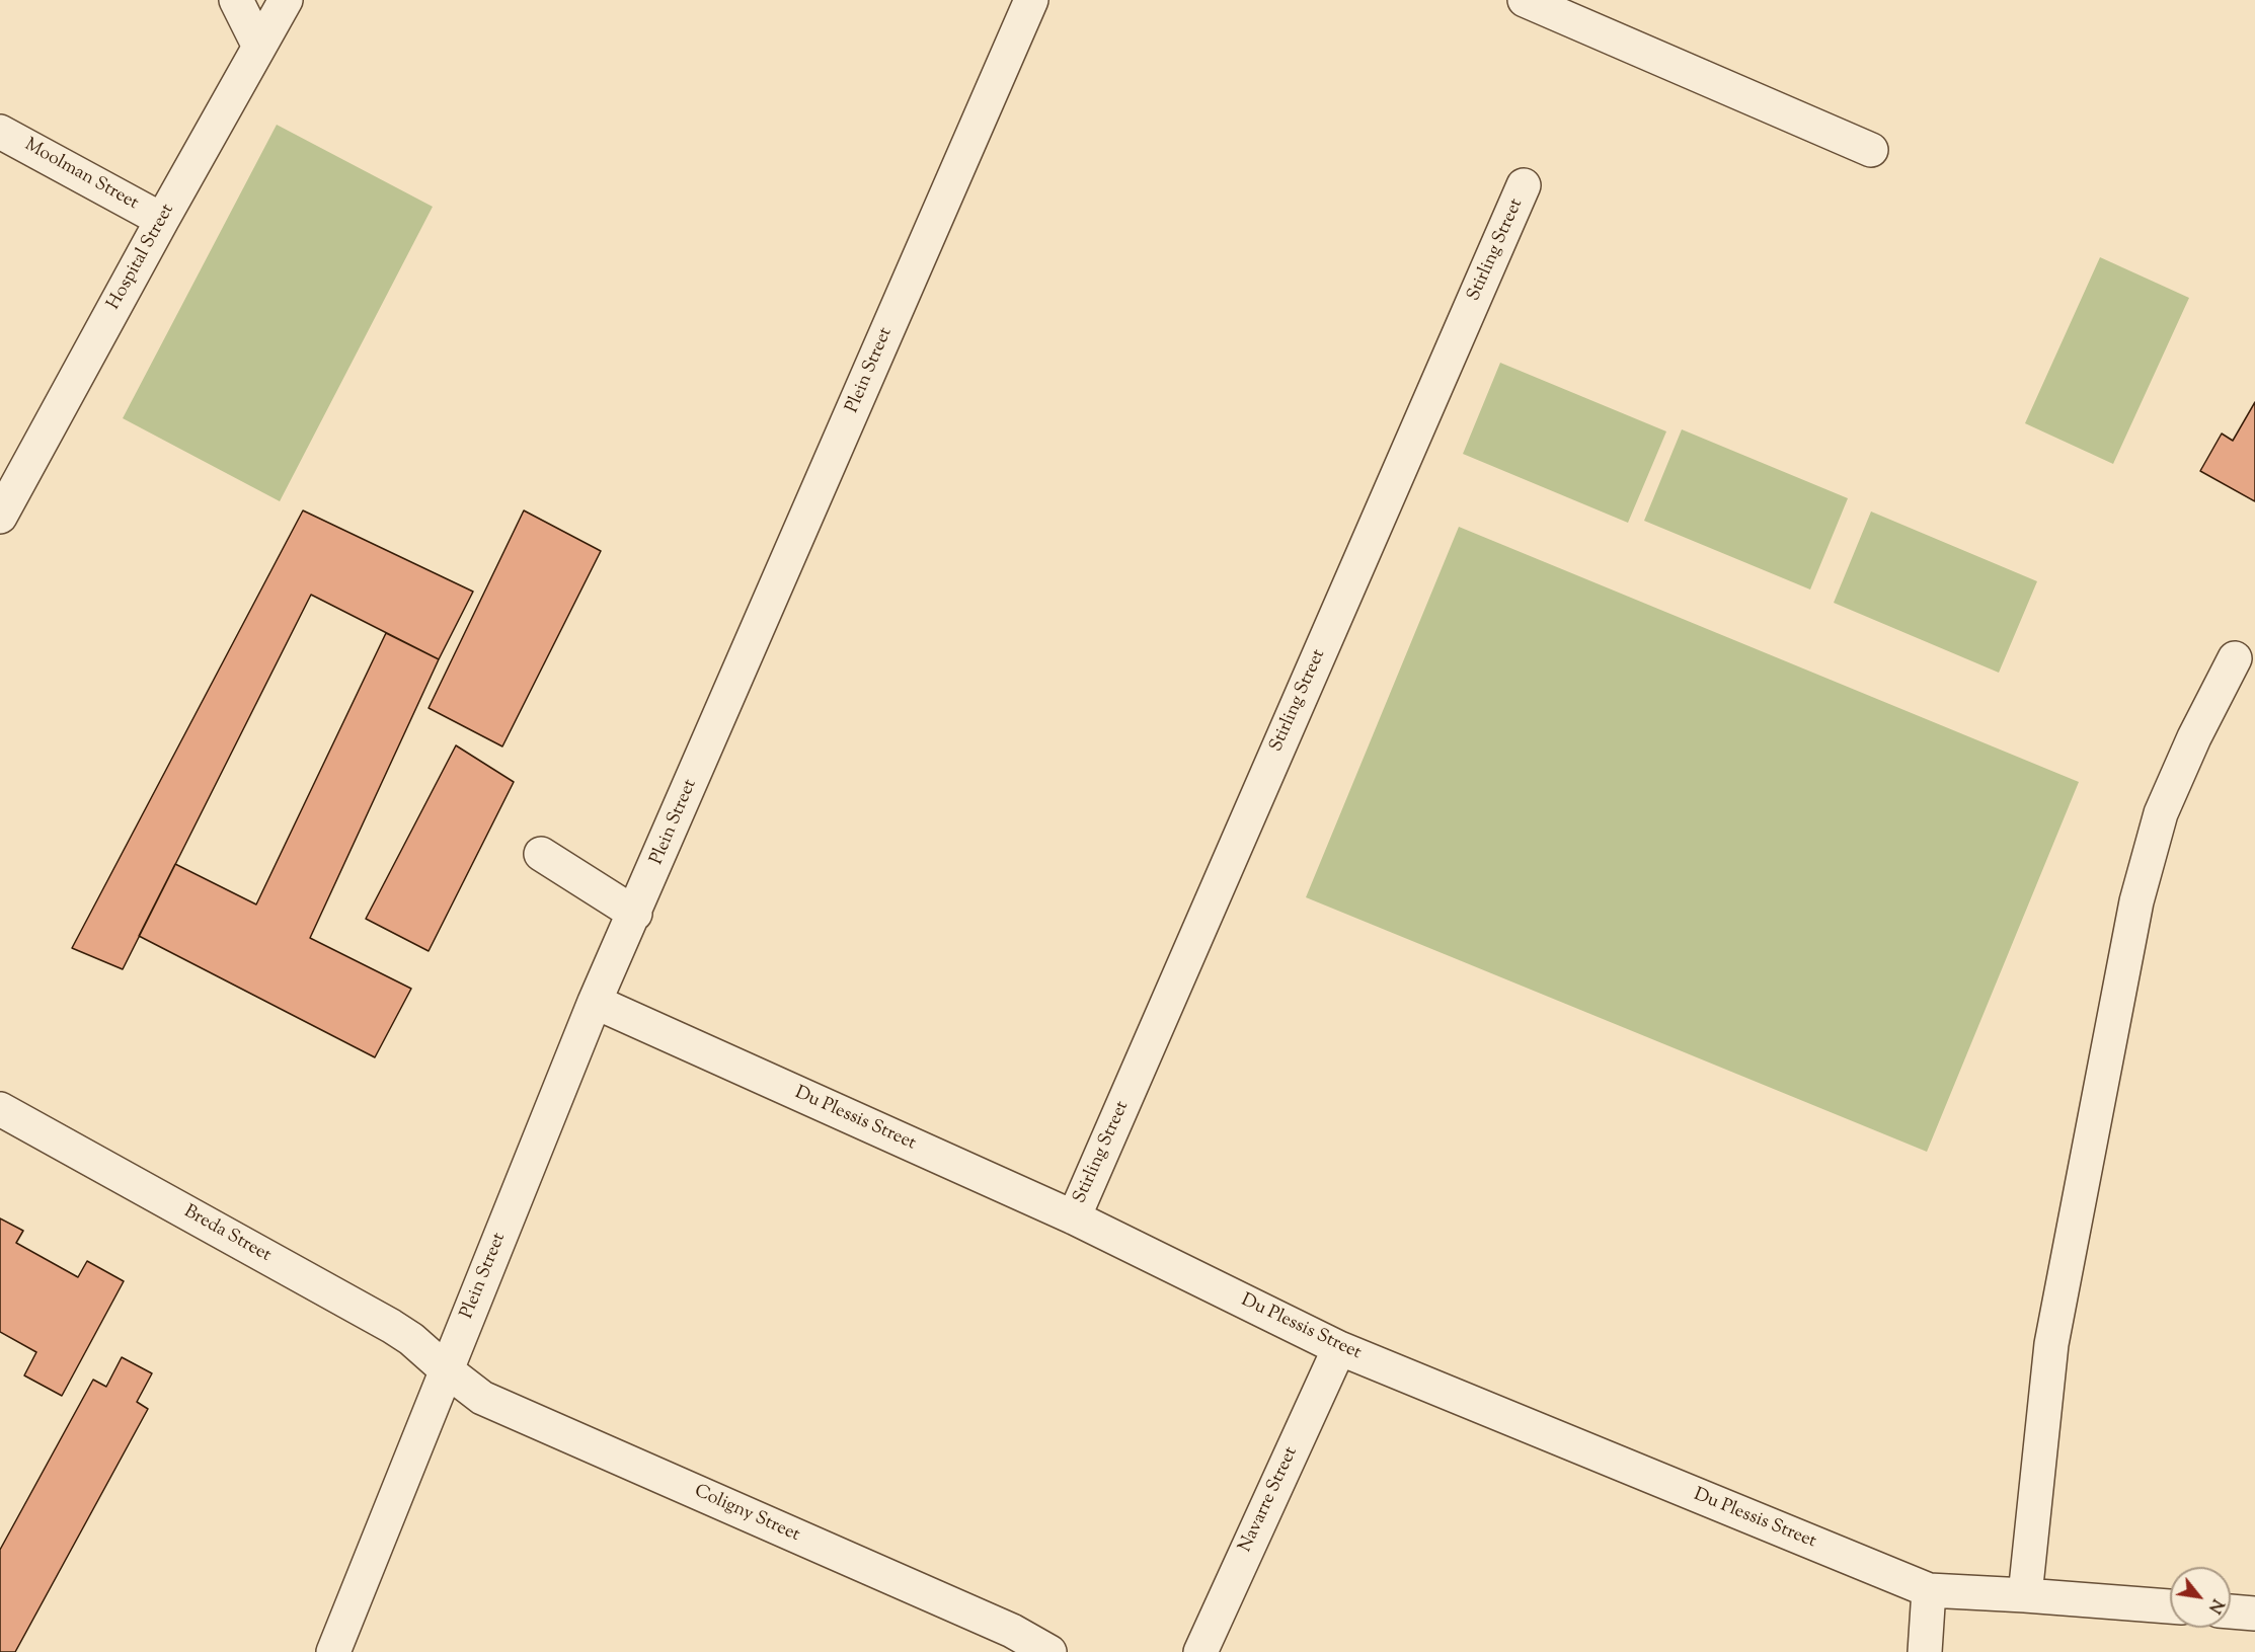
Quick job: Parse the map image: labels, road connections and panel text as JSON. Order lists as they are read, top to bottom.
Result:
{
  "streets": {
    "street": [
      "Moolman Street",
      "Stirling Street",
      "Hospital Street",
      "Plein Street",
      "Du Plessis Street",
      "Breda Street",
      "Navarre Street",
      "Coligny Street"
    ]
  },
  "crossings": [
    ["Moolman Street", "Hospital Street"],
    ["Stirling Street", "Du Plessis Street"],
    ["Plein Street", "Du Plessis Street"],
    ["Plein Street", "Breda Street"],
    ["Plein Street", "Coligny Street"],
    ["Du Plessis Street", "Navarre Street"],
    ["Breda Street", "Coligny Street"]
  ],
  "north": "bottom right"
}
